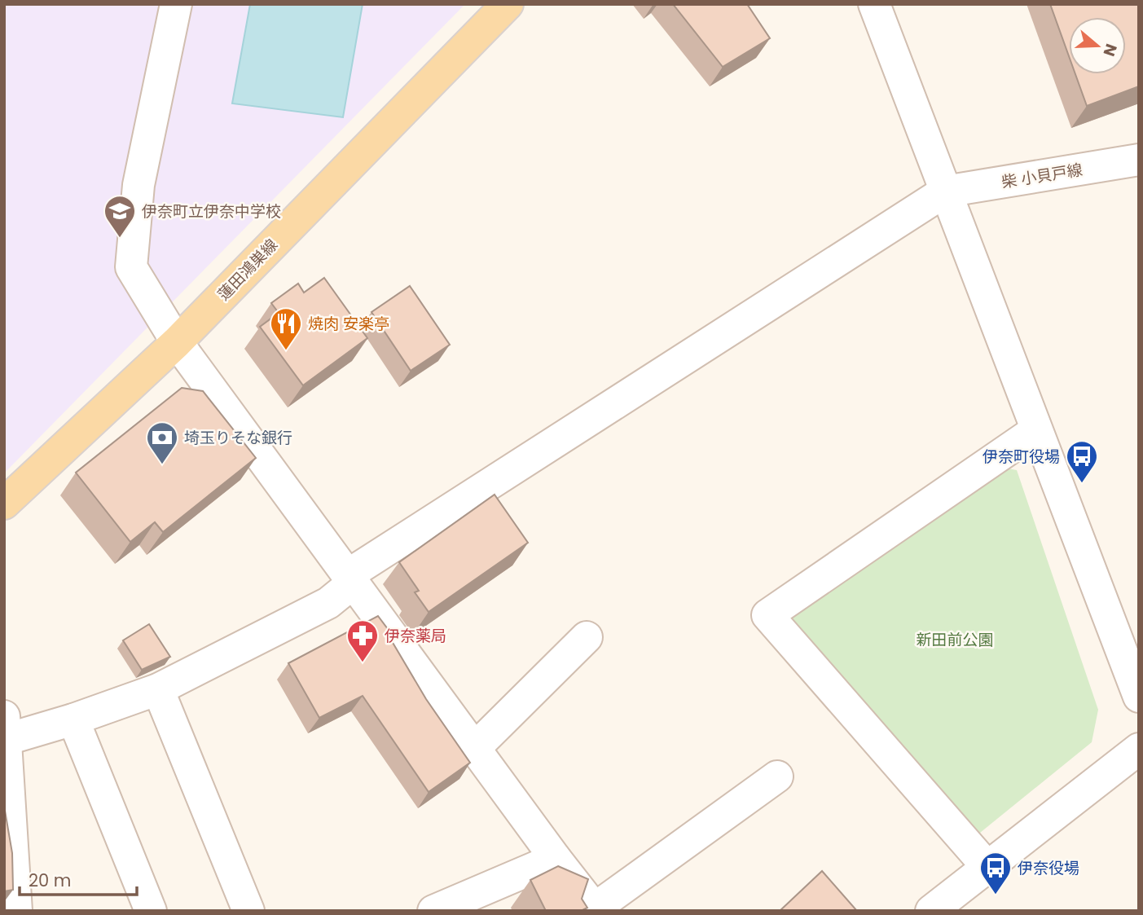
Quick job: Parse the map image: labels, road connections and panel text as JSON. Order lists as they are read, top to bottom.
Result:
{
  "streets": {
    "main road": ["蓮田鴻巣線"],
    "street": ["柴 小貝戸線"]
  },
  "parks": ["新田前公園"],
  "places": {
    "school or university": ["伊奈町立伊奈中学校"],
    "restaurant": ["焼肉 安楽亭"],
    "bank": ["埼玉りそな銀行"],
    "bus stop": ["伊奈町役場", "伊奈役場"],
    "pharmacy": ["伊奈薬局"]
  },
  "scale_bar": "20 m",
  "north": "right"
}
